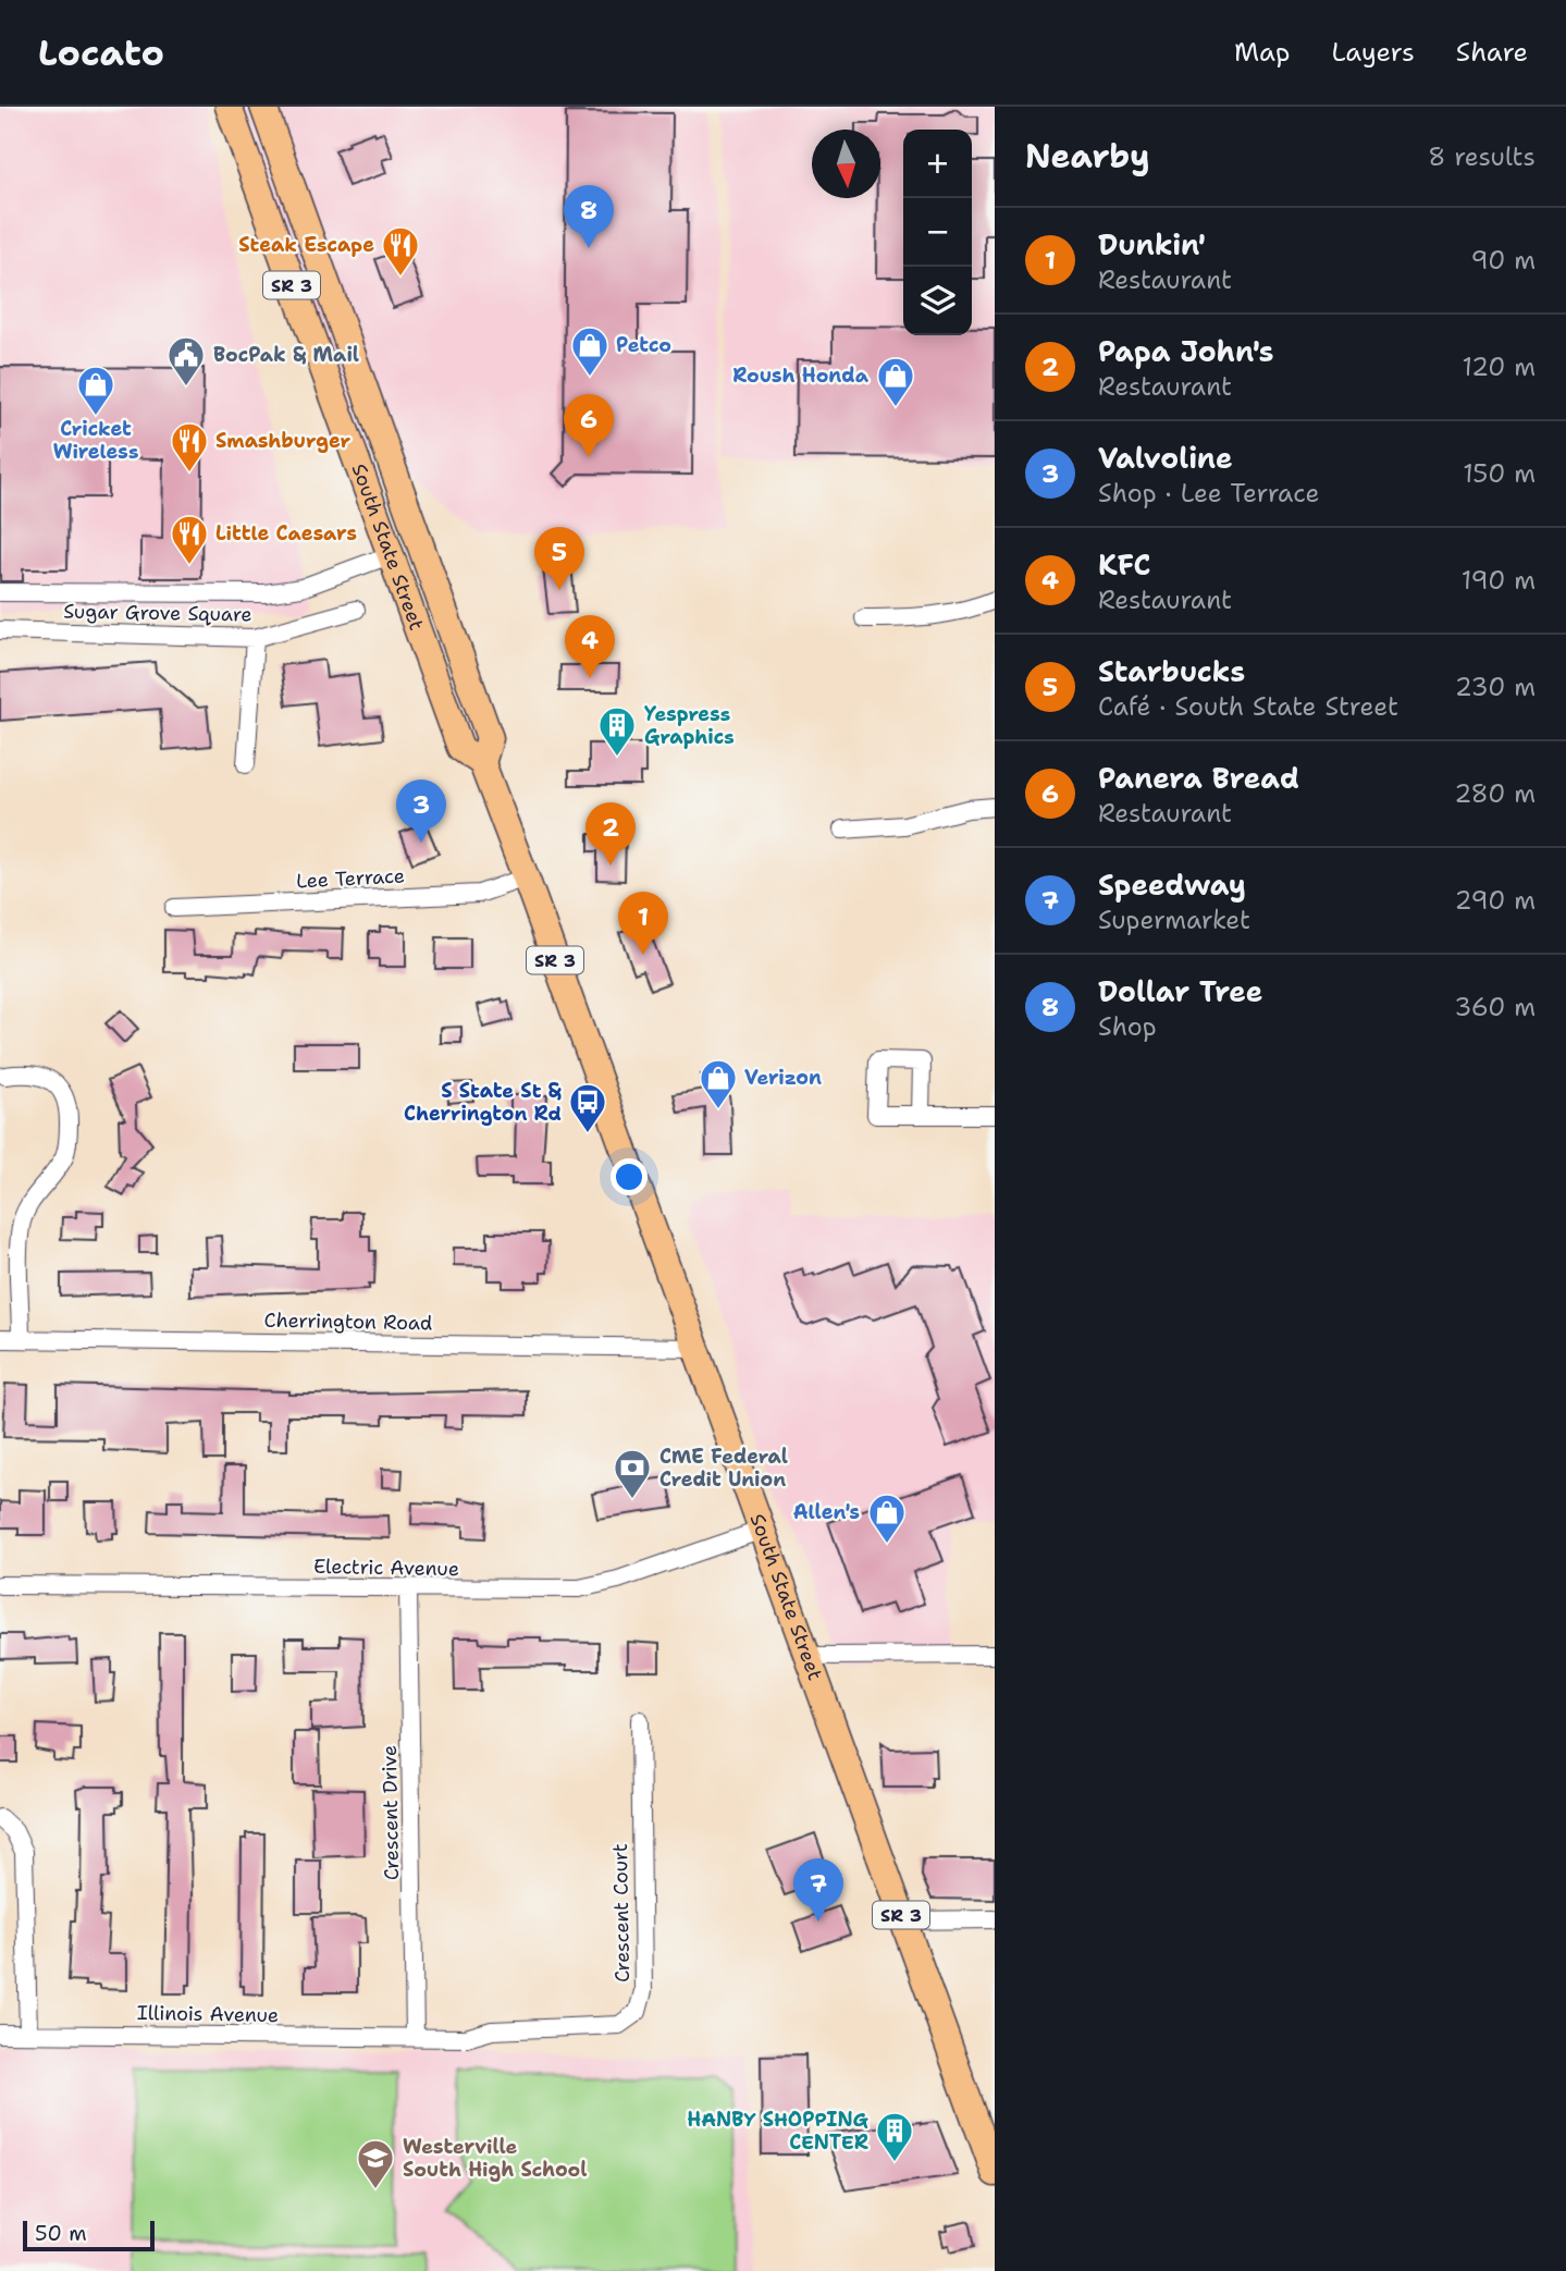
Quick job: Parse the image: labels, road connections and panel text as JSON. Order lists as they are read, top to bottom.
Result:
{
  "streets": {
    "main road": ["SR 3", "South State Street"],
    "street": [
      "Sugar Grove Square",
      "Lee Terrace",
      "Cherrington Road",
      "Electric Avenue",
      "Crescent Drive",
      "Crescent Court",
      "Illinois Avenue"
    ]
  },
  "crossings": [
    ["South State Street", "Lee Terrace"],
    ["South State Street", "Cherrington Road"],
    ["South State Street", "Electric Avenue"],
    ["Electric Avenue", "Crescent Drive"],
    ["Crescent Drive", "Crescent Court"],
    ["Crescent Drive", "Illinois Avenue"],
    ["Crescent Court", "Illinois Avenue"]
  ],
  "places": {
    "restaurant": ["Steak Escape", "Smashburger", "Little Caesars"],
    "shop": [
      "Petco",
      "Roush Honda",
      "Cricket Wireless",
      "Verizon",
      "Allen's"
    ],
    "public building": ["BocPak & Mail"],
    "building": ["Yespress Graphics", "HANBY SHOPPING CENTER"],
    "bus stop": ["S State St & Cherrington Rd"],
    "bank": ["CME Federal Credit Union"],
    "school or university": ["Westerville South High School"]
  },
  "scale_bar": "50 m",
  "north": "bottom",
  "page": {
    "header": "Locato",
    "nav": ["Map", "Layers", "Share"],
    "heading": ["Nearby", "8 results"],
    "map_buttons": ["+", "−"],
    "pins": [
      "8",
      "6",
      "5",
      "4",
      "3",
      "2",
      "1",
      "7"
    ],
    "list": [
      {
        "mark": "1",
        "name": "Dunkin'",
        "note": "Restaurant",
        "value": "90 m"
      },
      {
        "mark": "2",
        "name": "Papa John's",
        "note": "Restaurant",
        "value": "120 m"
      },
      {
        "mark": "3",
        "name": "Valvoline",
        "note": "Shop · Lee Terrace",
        "value": "150 m"
      },
      {
        "mark": "4",
        "name": "KFC",
        "note": "Restaurant",
        "value": "190 m"
      },
      {
        "mark": "5",
        "name": "Starbucks",
        "note": "Café · South State Street",
        "value": "230 m"
      },
      {
        "mark": "6",
        "name": "Panera Bread",
        "note": "Restaurant",
        "value": "280 m"
      },
      {
        "mark": "7",
        "name": "Speedway",
        "note": "Supermarket",
        "value": "290 m"
      },
      {
        "mark": "8",
        "name": "Dollar Tree",
        "note": "Shop",
        "value": "360 m"
      }
    ],
    "scale": "50 m"
  }
}
